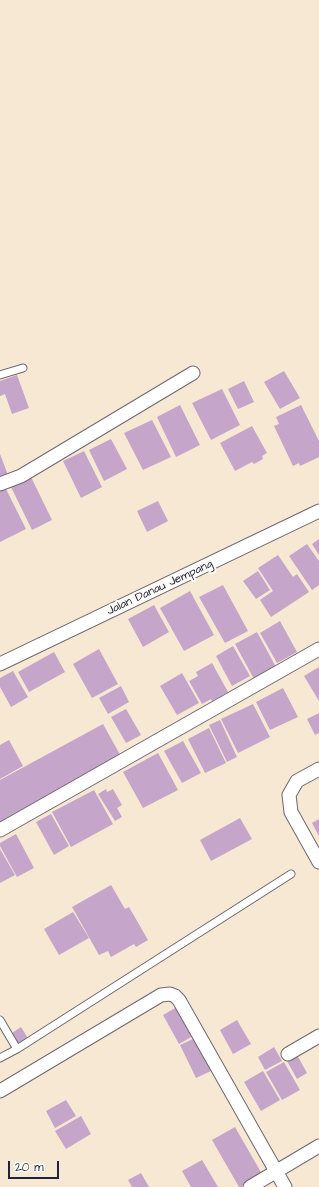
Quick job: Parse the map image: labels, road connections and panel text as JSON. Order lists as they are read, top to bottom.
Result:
{
  "streets": {
    "street": ["Jalan Danau Jempang"]
  },
  "scale_bar": "20 m"
}
